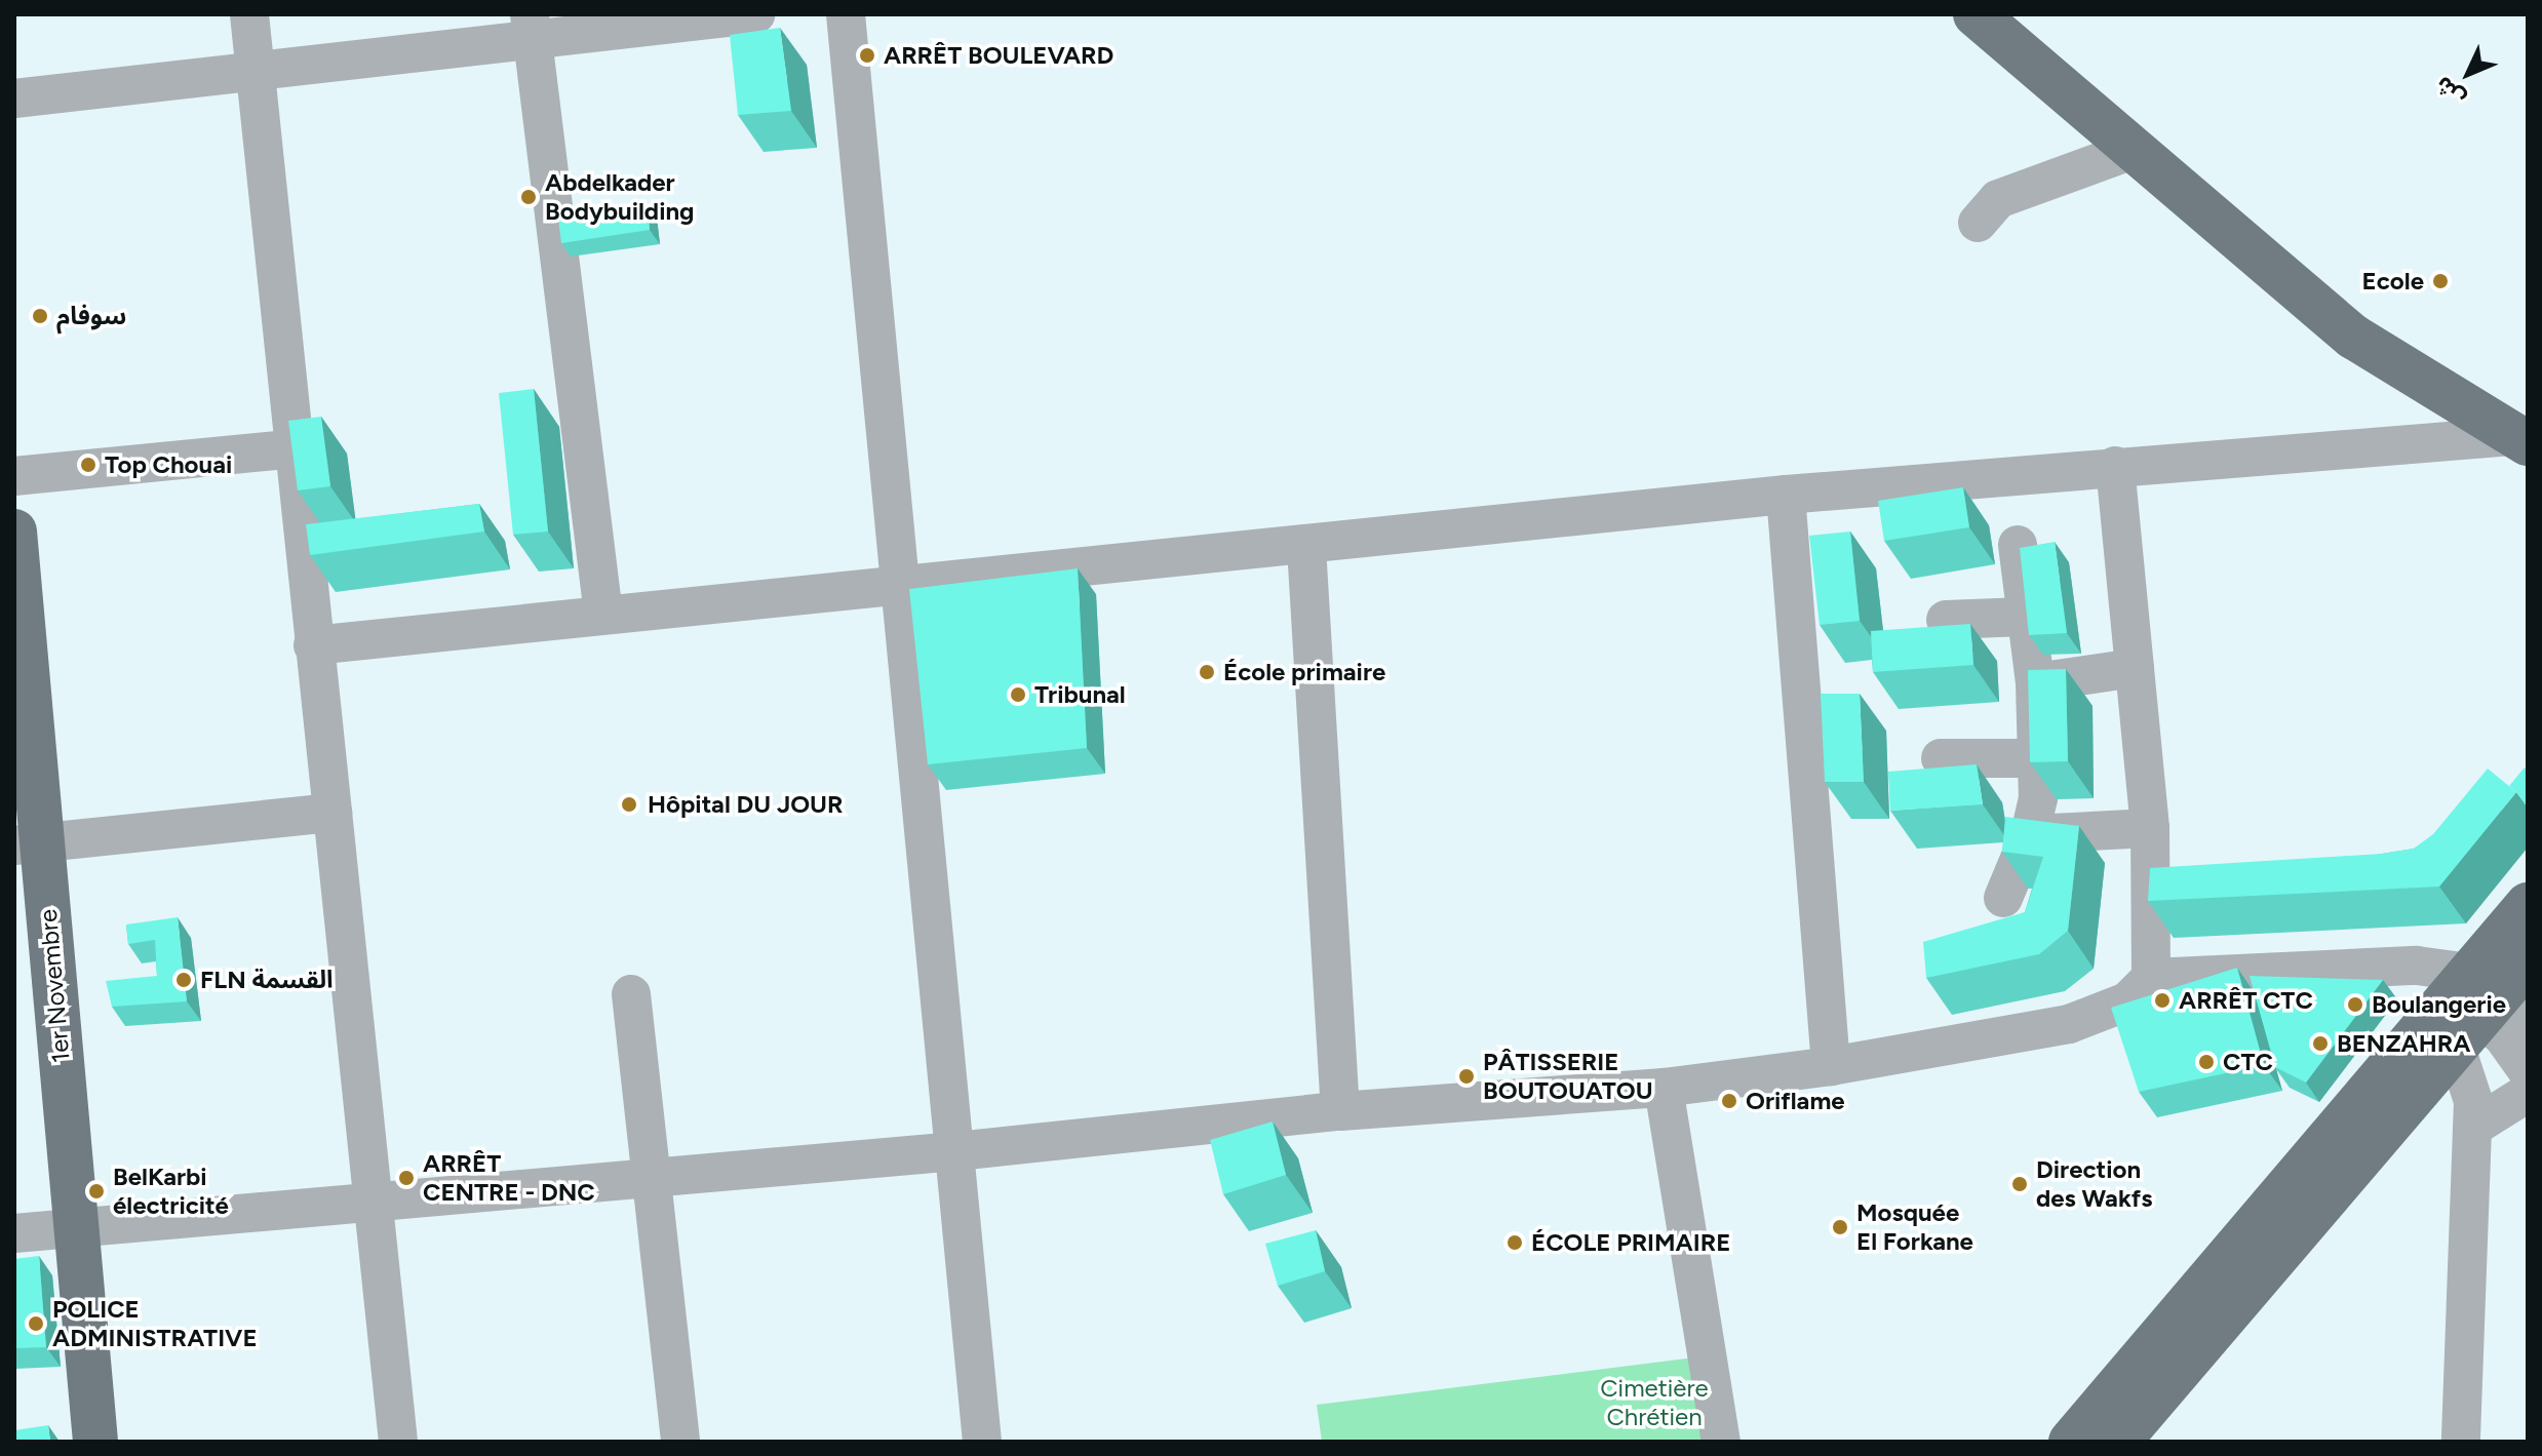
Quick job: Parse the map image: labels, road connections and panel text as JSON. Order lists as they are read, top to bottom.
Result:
{
  "streets": {
    "main road": ["1er Novembre"]
  },
  "parks": ["Cimetière Chrétien"],
  "places": [
    "ARRÊT BOULEVARD",
    "Abdelkader Bodybuilding",
    "Ecole",
    "سوفام",
    "Top Chouai",
    "École primaire",
    "Tribunal",
    "Hôpital DU JOUR",
    "FLN القسمة",
    "ARRÊT CTC",
    "Boulangerie",
    "BENZAHRA",
    "CTC",
    "PÂTISSERIE BOUTOUATOU",
    "Oriflame",
    "ARRÊT CENTRE - DNC",
    "Direction des Wakfs",
    "BelKarbi électricité",
    "Mosquée El Forkane",
    "ÉCOLE PRIMAIRE",
    "POLICE ADMINISTRATIVE"
  ],
  "north": "bottom left"
}
